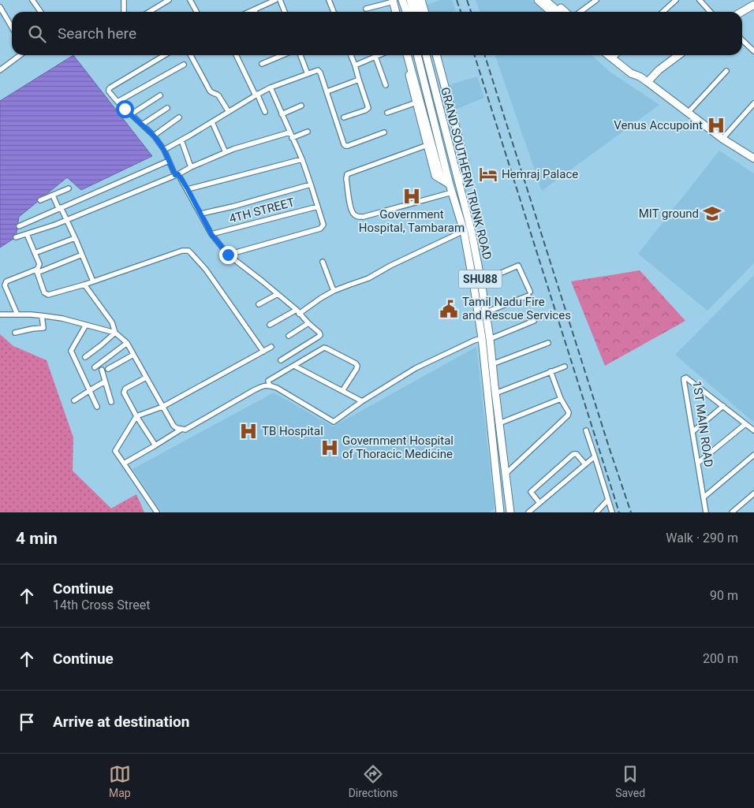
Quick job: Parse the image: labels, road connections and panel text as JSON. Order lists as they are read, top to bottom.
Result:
{
  "streets": {
    "main road": ["GRAND SOUTHERN TRUNK ROAD", "SHU88"],
    "street": ["4TH STREET", "1ST MAIN ROAD"]
  },
  "places": {
    "hospital": [
      "Venus Accupoint",
      "Government Hospital, Tambaram",
      "TB Hospital",
      "Government Hospital of Thoracic Medicine"
    ],
    "hotel": ["Hemraj Palace"],
    "school or university": ["MIT ground"],
    "public building": ["Tamil Nadu Fire and Rescue Services"]
  },
  "page": {
    "search": "Search here",
    "heading": ["4 min", "Walk · 290 m"],
    "list": [
      ["Continue", "14th Cross Street", "90 m"],
      ["Continue", "200 m"],
      "Arrive at destination"
    ],
    "nav": ["Map", "Directions", "Saved"]
  }
}
